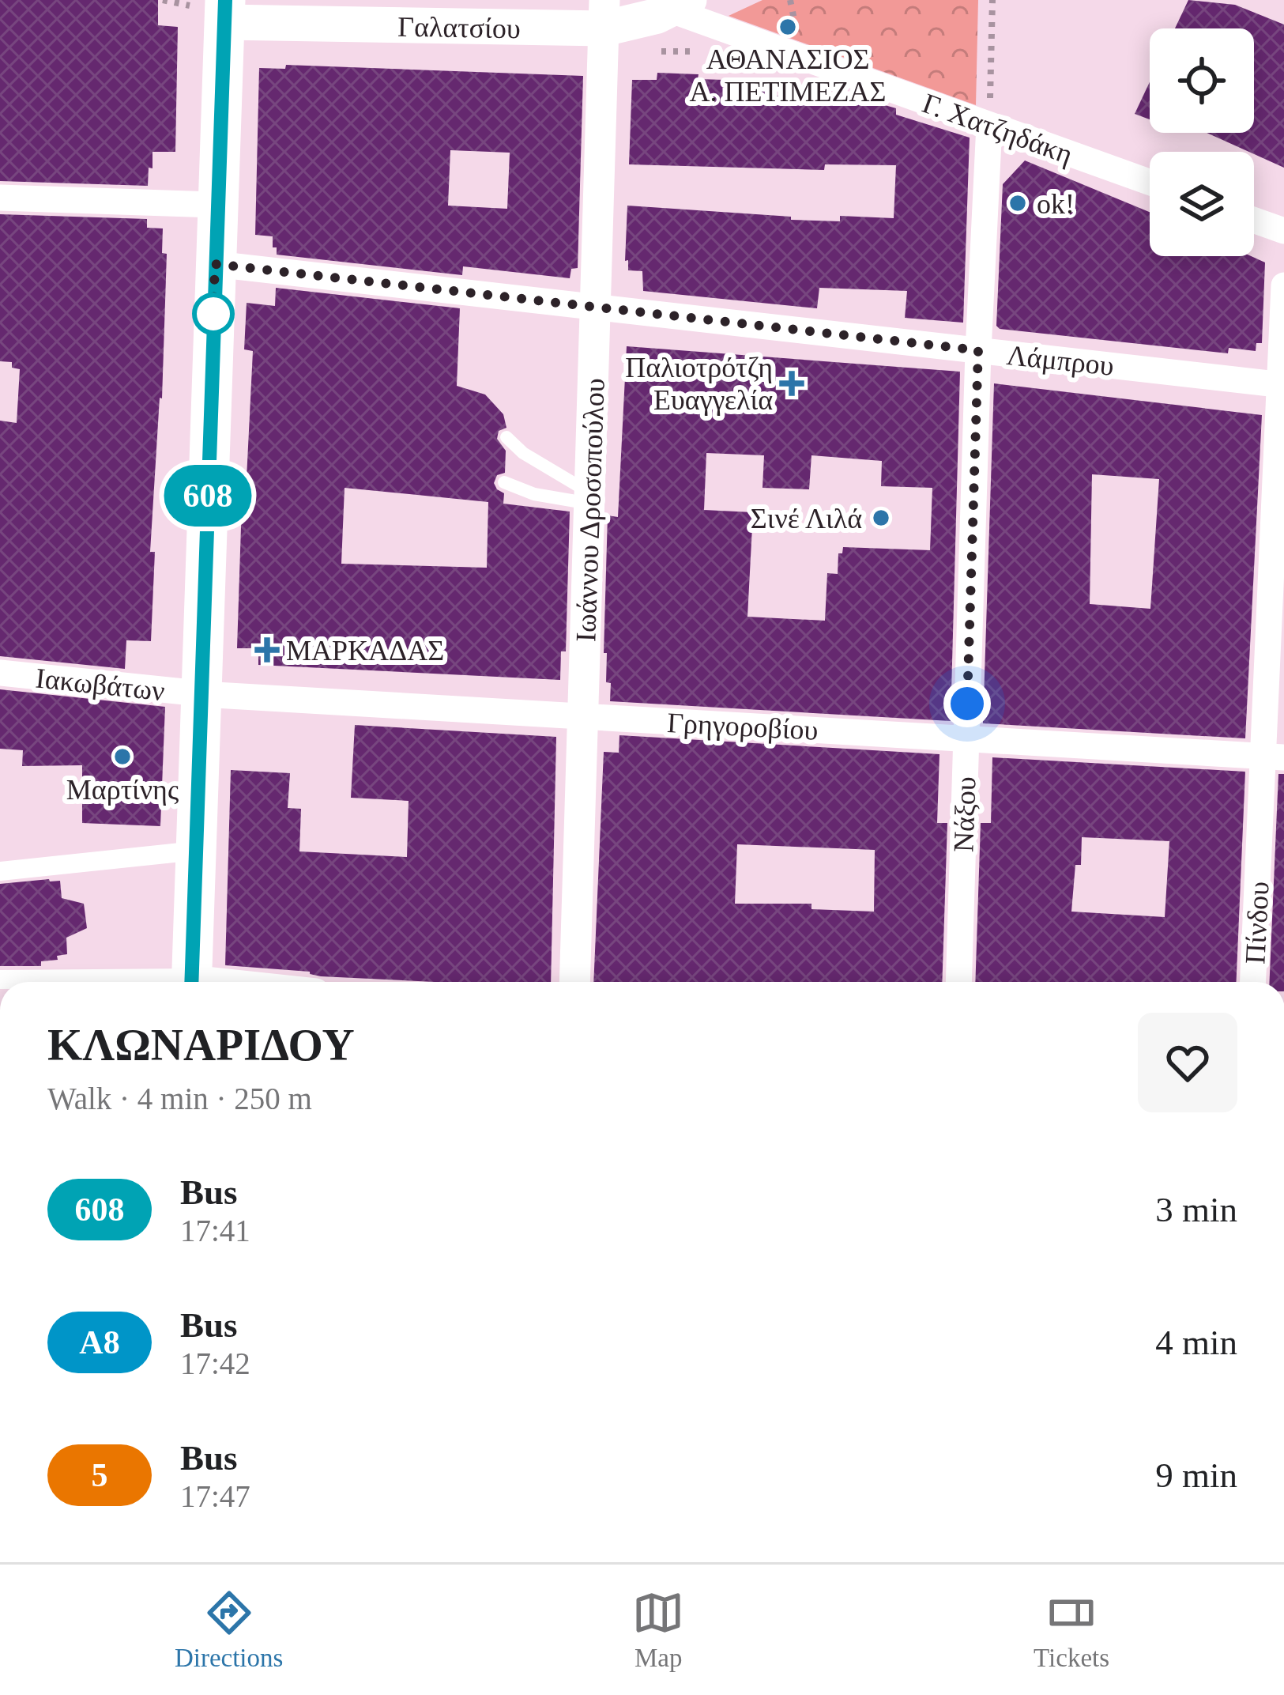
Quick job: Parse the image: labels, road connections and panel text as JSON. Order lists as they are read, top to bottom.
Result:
{
  "streets": {
    "main road": ["Γαλατσίου"],
    "street": [
      "Γ. Χατζηδάκη",
      "Λάμπρου",
      "Ιωάννου Δροσοπούλου",
      "Ιακωβάτων",
      "Γρηγοροβίου",
      "Νάξου",
      "Πίνδου"
    ]
  },
  "crossings": [
    ["Γαλατσίου", "Γ. Χατζηδάκη"],
    ["Γαλατσίου", "Ιωάννου Δροσοπούλου"],
    ["Γ. Χατζηδάκη", "Νάξου"],
    ["Λάμπρου", "Ιωάννου Δροσοπούλου"],
    ["Λάμπρου", "Νάξου"],
    ["Λάμπρου", "Πίνδου"],
    ["Ιωάννου Δροσοπούλου", "Γρηγοροβίου"],
    ["Ιακωβάτων", "Γρηγοροβίου"],
    ["Γρηγοροβίου", "Νάξου"],
    ["Γρηγοροβίου", "Πίνδου"]
  ],
  "places": {
    "other": [
      "ΑΘΑΝΑΣΙΟΣ Α. ΠΕΤΙΜΕΖΑΣ",
      "ok!",
      "Σινέ Λιλά",
      "Μαρτίνης"
    ],
    "health": ["Παλιοτρότζη Ευαγγελία", "ΜΑΡΚΑΔΑΣ"]
  },
  "lines": ["bus line 608"],
  "page": {
    "on_map": "608",
    "heading": ["ΚΛΩΝΑΡΙΔΟΥ", "Walk · 4 min · 250 m"],
    "list": [
      {
        "mark": "608",
        "name": "Bus",
        "note": "17:41",
        "value": "3 min"
      },
      {
        "mark": "A8",
        "name": "Bus",
        "note": "17:42",
        "value": "4 min"
      },
      {
        "mark": "5",
        "name": "Bus",
        "note": "17:47",
        "value": "9 min"
      }
    ],
    "tabs": ["Directions", "Map", "Tickets"]
  }
}
